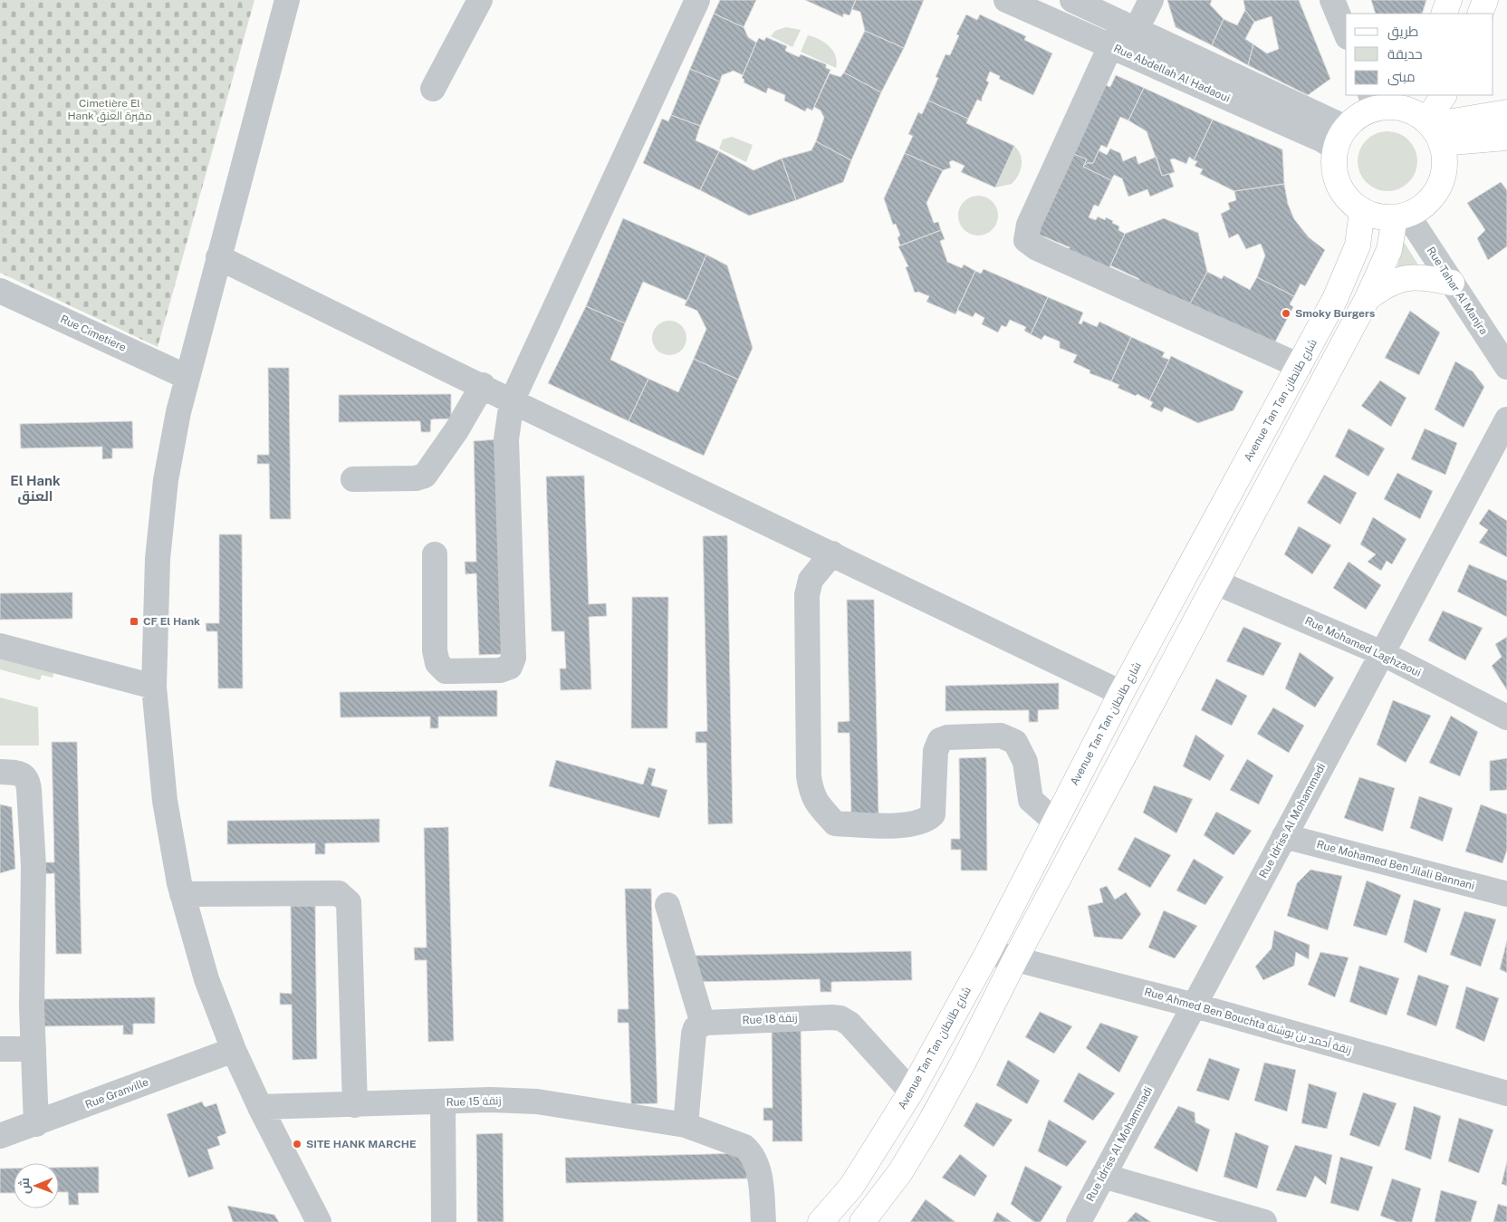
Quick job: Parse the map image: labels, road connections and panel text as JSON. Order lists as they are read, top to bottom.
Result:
{
  "streets": {
    "main road": ["Avenue Tan Tan شارع طانطان"],
    "street": [
      "Rue Abdellah Al Hadaoui",
      "Rue Tahar Al Manjra",
      "Rue Cimetiere",
      "Rue Mohamed Laghzaoui",
      "Rue Idriss Al Mohammadi",
      "Rue Mohamed Ben Jilali Bannani",
      "Rue 18 زنقة",
      "Rue Ahmed Ben Bouchta زنقة أحمد بن بوشتة",
      "Rue Granville",
      "Rue 15 زنقة"
    ]
  },
  "crossings": [
    ["Rue Abdellah Al Hadaoui", "Rue Tahar Al Manjra"],
    ["Rue Abdellah Al Hadaoui", "Avenue Tan Tan شارع طانطان"],
    ["Rue Tahar Al Manjra", "Avenue Tan Tan شارع طانطان"],
    ["Avenue Tan Tan شارع طانطان", "Rue 18 زنقة"],
    ["Avenue Tan Tan شارع طانطان", "Rue Ahmed Ben Bouchta زنقة أحمد بن بوشتة"],
    ["Rue Mohamed Laghzaoui", "Rue Idriss Al Mohammadi"],
    ["Rue Idriss Al Mohammadi", "Rue Mohamed Ben Jilali Bannani"],
    ["Rue Idriss Al Mohammadi", "Rue Ahmed Ben Bouchta زنقة أحمد بن بوشتة"]
  ],
  "districts": ["El Hank العنق"],
  "parks": ["Cimetière El Hank مقبرة العنق"],
  "places": {
    "other": ["Smoky Burgers", "SITE HANK MARCHE"],
    "transit": ["CF El Hank"]
  },
  "legend": ["طريق", "حديقة", "مبنى"],
  "north": "left"
}
